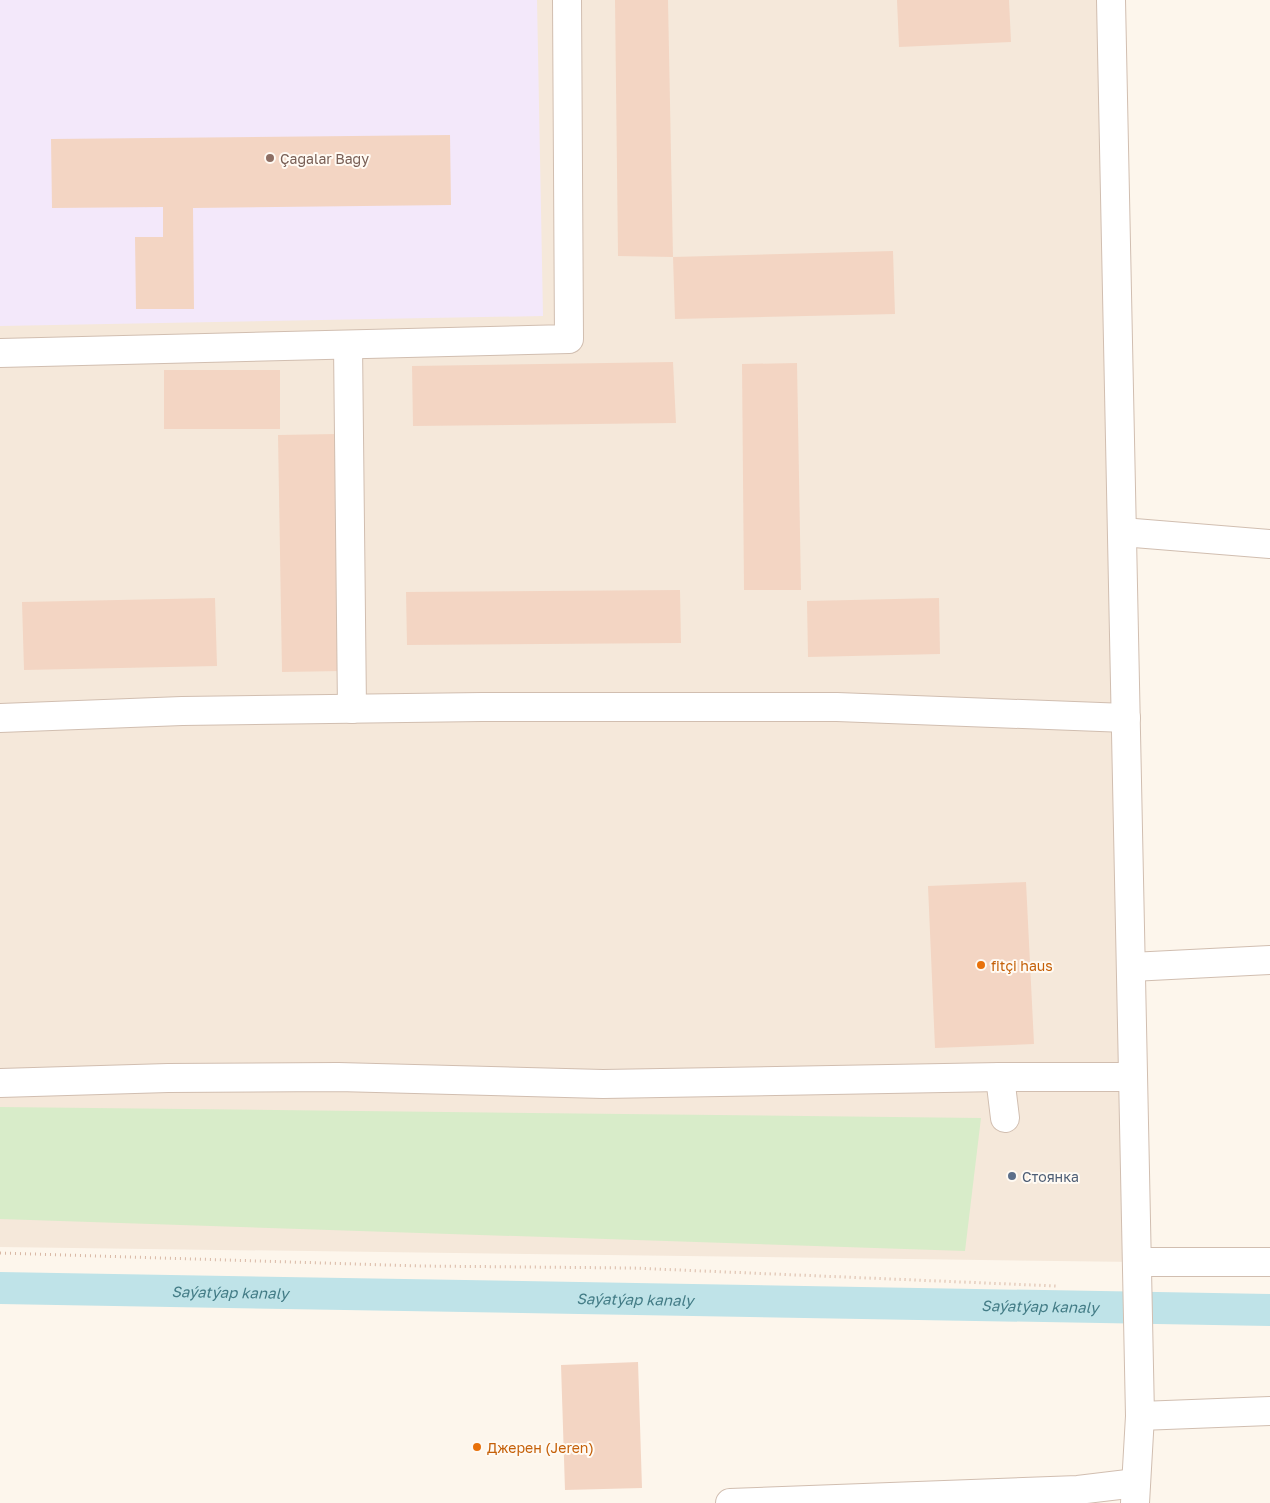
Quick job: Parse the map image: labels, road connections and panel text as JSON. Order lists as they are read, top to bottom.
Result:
{
  "water": ["Saýatýap kanaly"],
  "places": [
    "Çagalar Bagy",
    "fitçi haus",
    "Стоянка",
    "Джерен (Jeren)"
  ]
}
